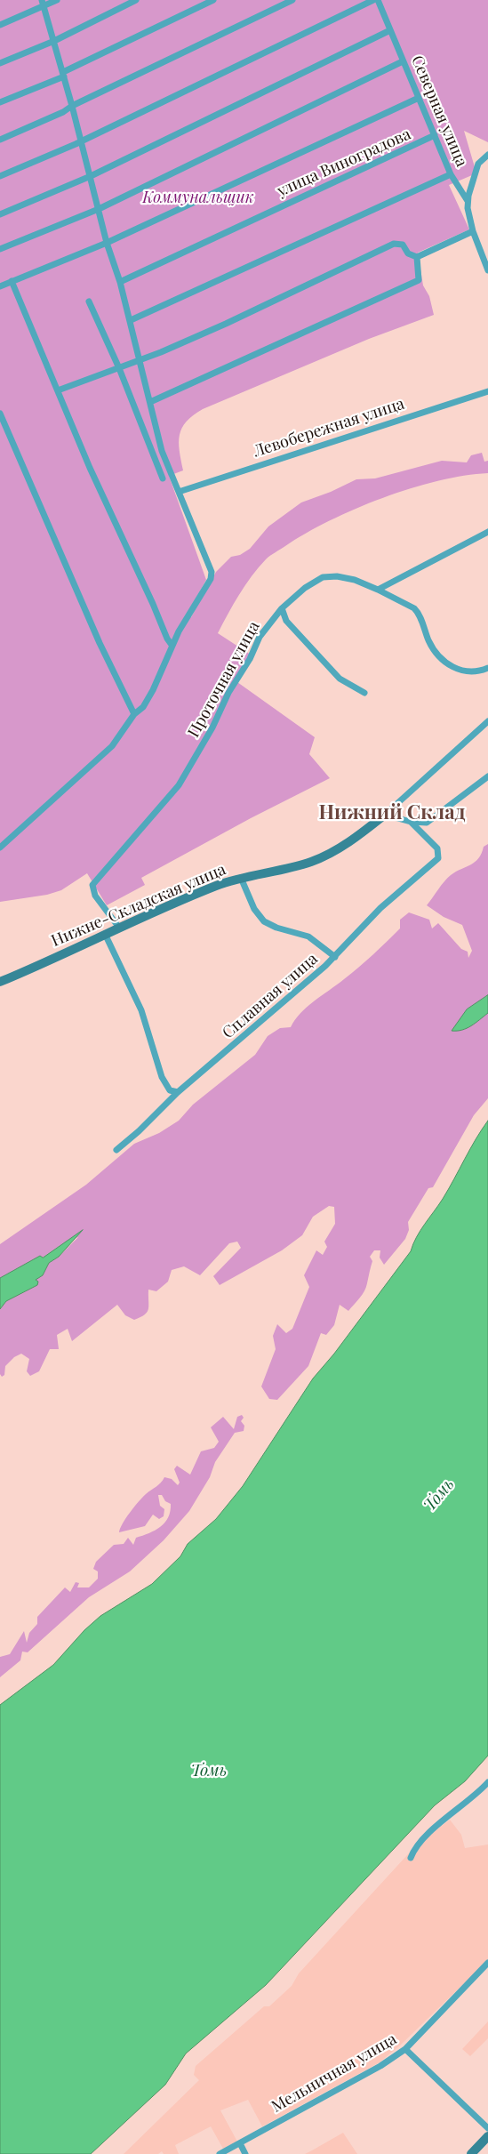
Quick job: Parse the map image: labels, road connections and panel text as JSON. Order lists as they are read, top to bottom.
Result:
{
  "streets": {
    "street": [
      "Северная улица",
      "улица Виноградова",
      "Левобережная улица",
      "Проточная улица",
      "Нижне-Складская улица",
      "Сплавная улица",
      "Мельничная улица"
    ]
  },
  "crossings": [
    ["Северная улица", "улица Виноградова"],
    ["Проточная улица", "Нижне-Складская улица"]
  ],
  "districts": ["Нижний Склад"],
  "water": ["Томь"],
  "parks": ["Коммунальщик"]
}
